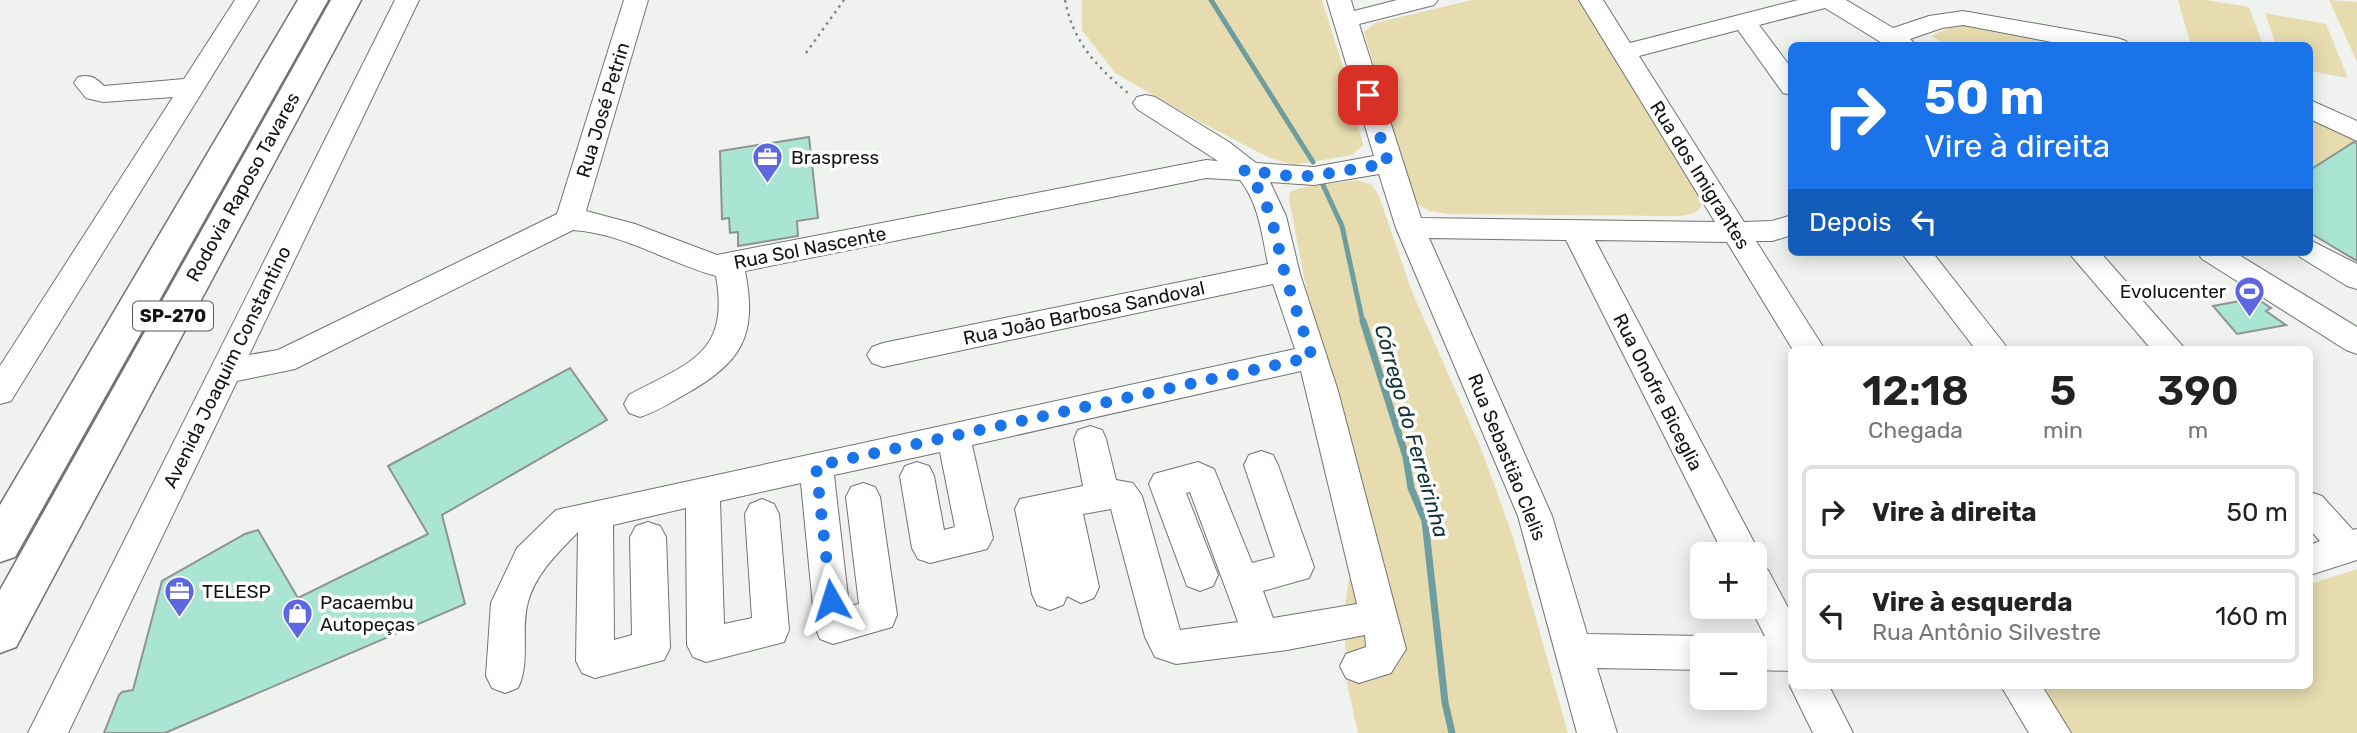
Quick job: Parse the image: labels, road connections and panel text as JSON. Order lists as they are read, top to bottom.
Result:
{
  "streets": {
    "highway": ["Rodovia Raposo Tavares", "SP-270"],
    "street": [
      "Rua José Petrin",
      "Rua dos Imigrantes",
      "Rua Sol Nascente",
      "Rua João Barbosa Sandoval",
      "Avenida Joaquim Constantino",
      "Rua Onofre Biceglia",
      "Rua Sebastião Clelis"
    ]
  },
  "crossings": [
    ["Rua José Petrin", "Rua Sol Nascente"],
    ["Rua Sol Nascente", "Rua Sebastião Clelis"]
  ],
  "water": ["Córrego do Ferreirinha"],
  "places": {
    "office": ["Braspress", "TELESP"],
    "sports": ["Evolucenter"],
    "shop": ["Pacaembu Autopeças"]
  },
  "page": {
    "turn": ["50 m", "Vire à direita"],
    "then": "Depois",
    "eta": [
      "12:18",
      "Chegada",
      "5",
      "min",
      "390",
      "m"
    ],
    "list": [
      {
        "name": "Vire à direita",
        "value": "50 m"
      },
      {
        "name": "Vire à esquerda",
        "note": "Rua Antônio Silvestre",
        "value": "160 m"
      }
    ],
    "map_buttons": ["+", "−"]
  }
}
